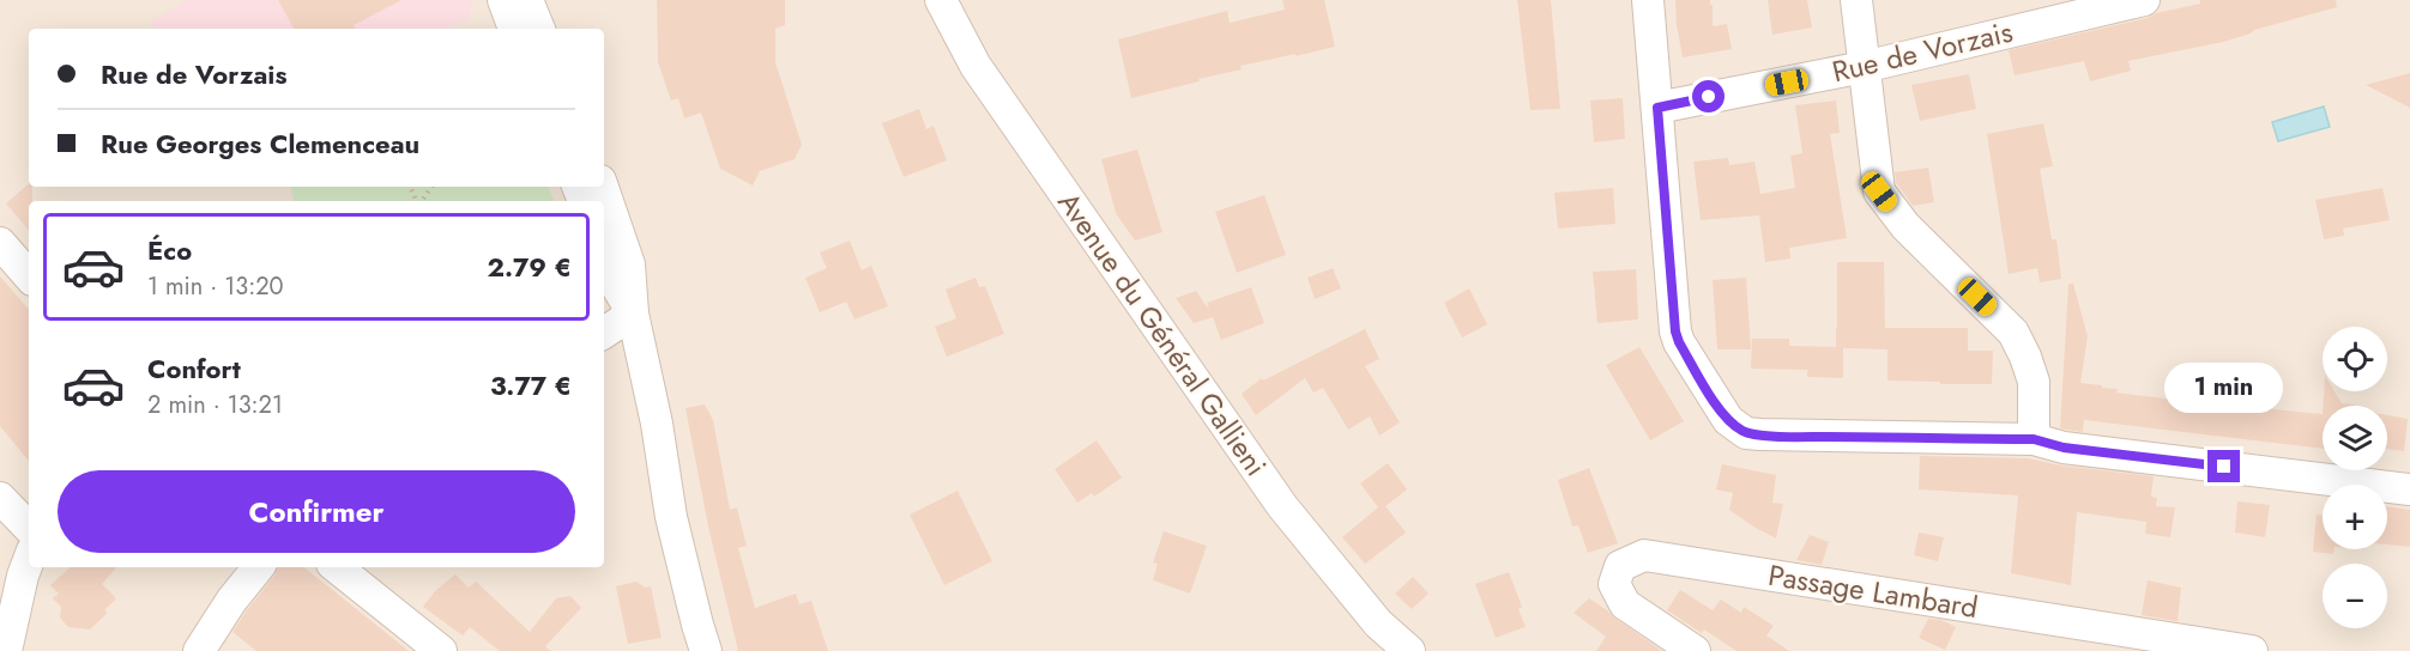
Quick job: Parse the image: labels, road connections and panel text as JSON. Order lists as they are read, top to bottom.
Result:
{
  "streets": {
    "street": ["Rue de Vorzais", "Avenue du Général Gallieni", "Passage Lambard"]
  },
  "page": {
    "banner": ["Rue de Vorzais", "Rue Georges Clemenceau"],
    "list": [
      {
        "name": "Éco",
        "note": "1 min · 13:20",
        "value": "2.79 €"
      },
      {
        "name": "Confort",
        "note": "2 min · 13:21",
        "value": "3.77 €"
      }
    ],
    "map_buttons": ["+", "−"],
    "bubble": "1 min",
    "buttons": "Confirmer"
  }
}
